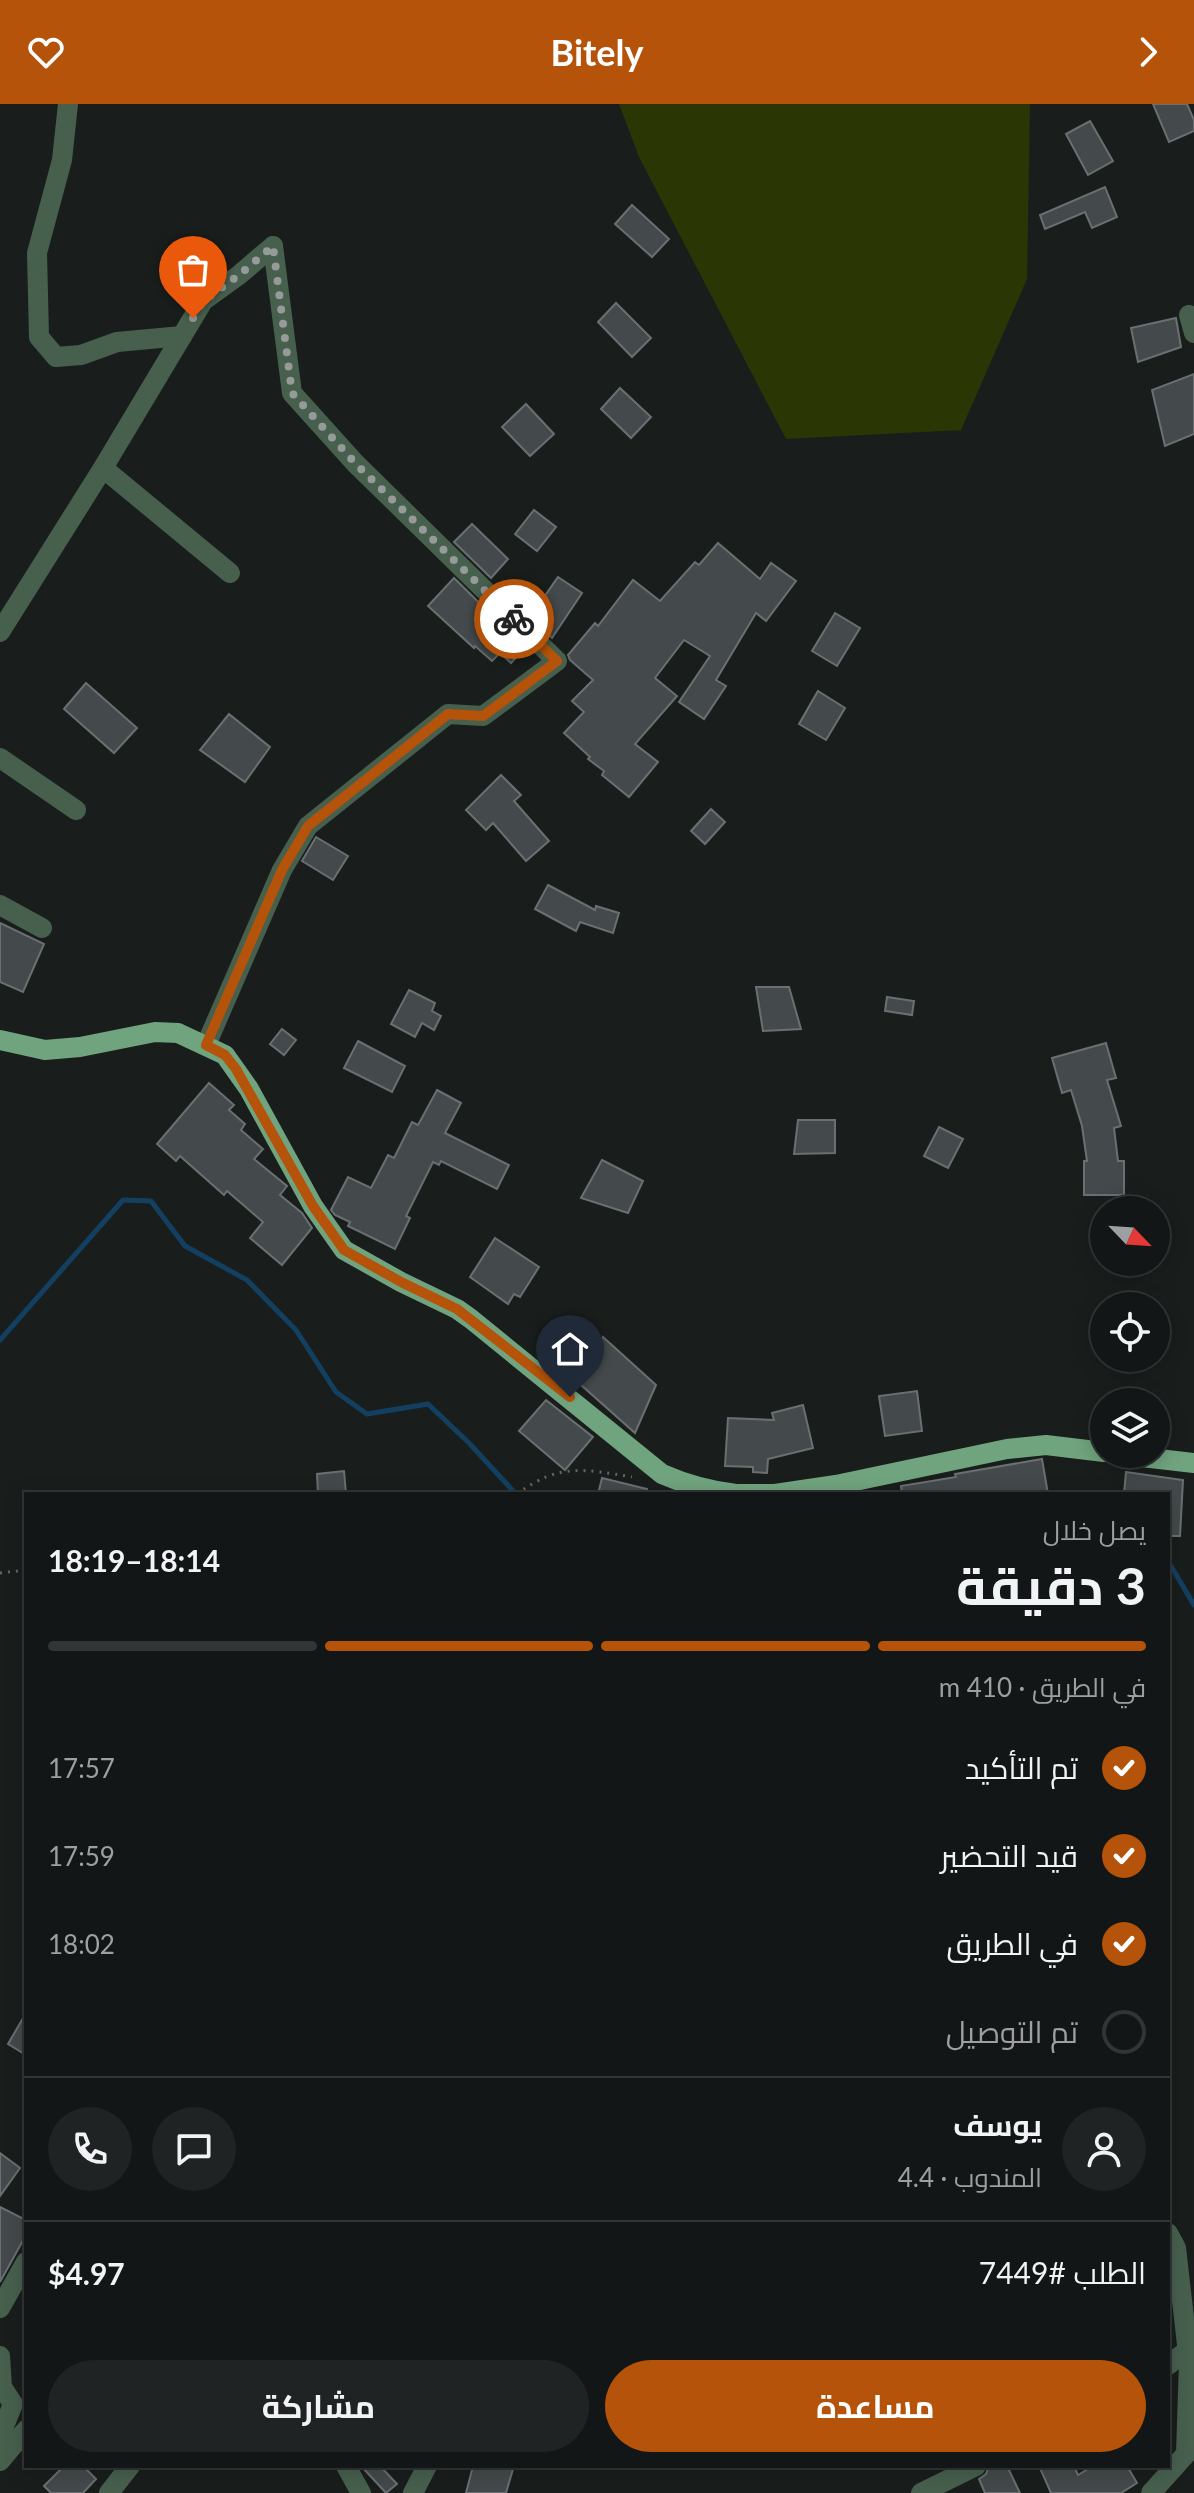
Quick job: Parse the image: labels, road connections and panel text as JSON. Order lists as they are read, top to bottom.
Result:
{
  "north": "bottom right",
  "page": {
    "header": "Bitely",
    "heading": ["3 دقيقة", "يصل خلال", "18:14–18:19"],
    "panel": [
      "يوسف",
      "المندوب · 4.4",
      "الطلب #7449",
      "$4.97"
    ],
    "bar": "في الطريق · 410 m",
    "list": [
      ["تم التأكيد", "17:57"],
      ["قيد التحضير", "17:59"],
      ["في الطريق", "18:02"],
      "تم التوصيل"
    ],
    "buttons": ["مساعدة", "مشاركة"]
  }
}
